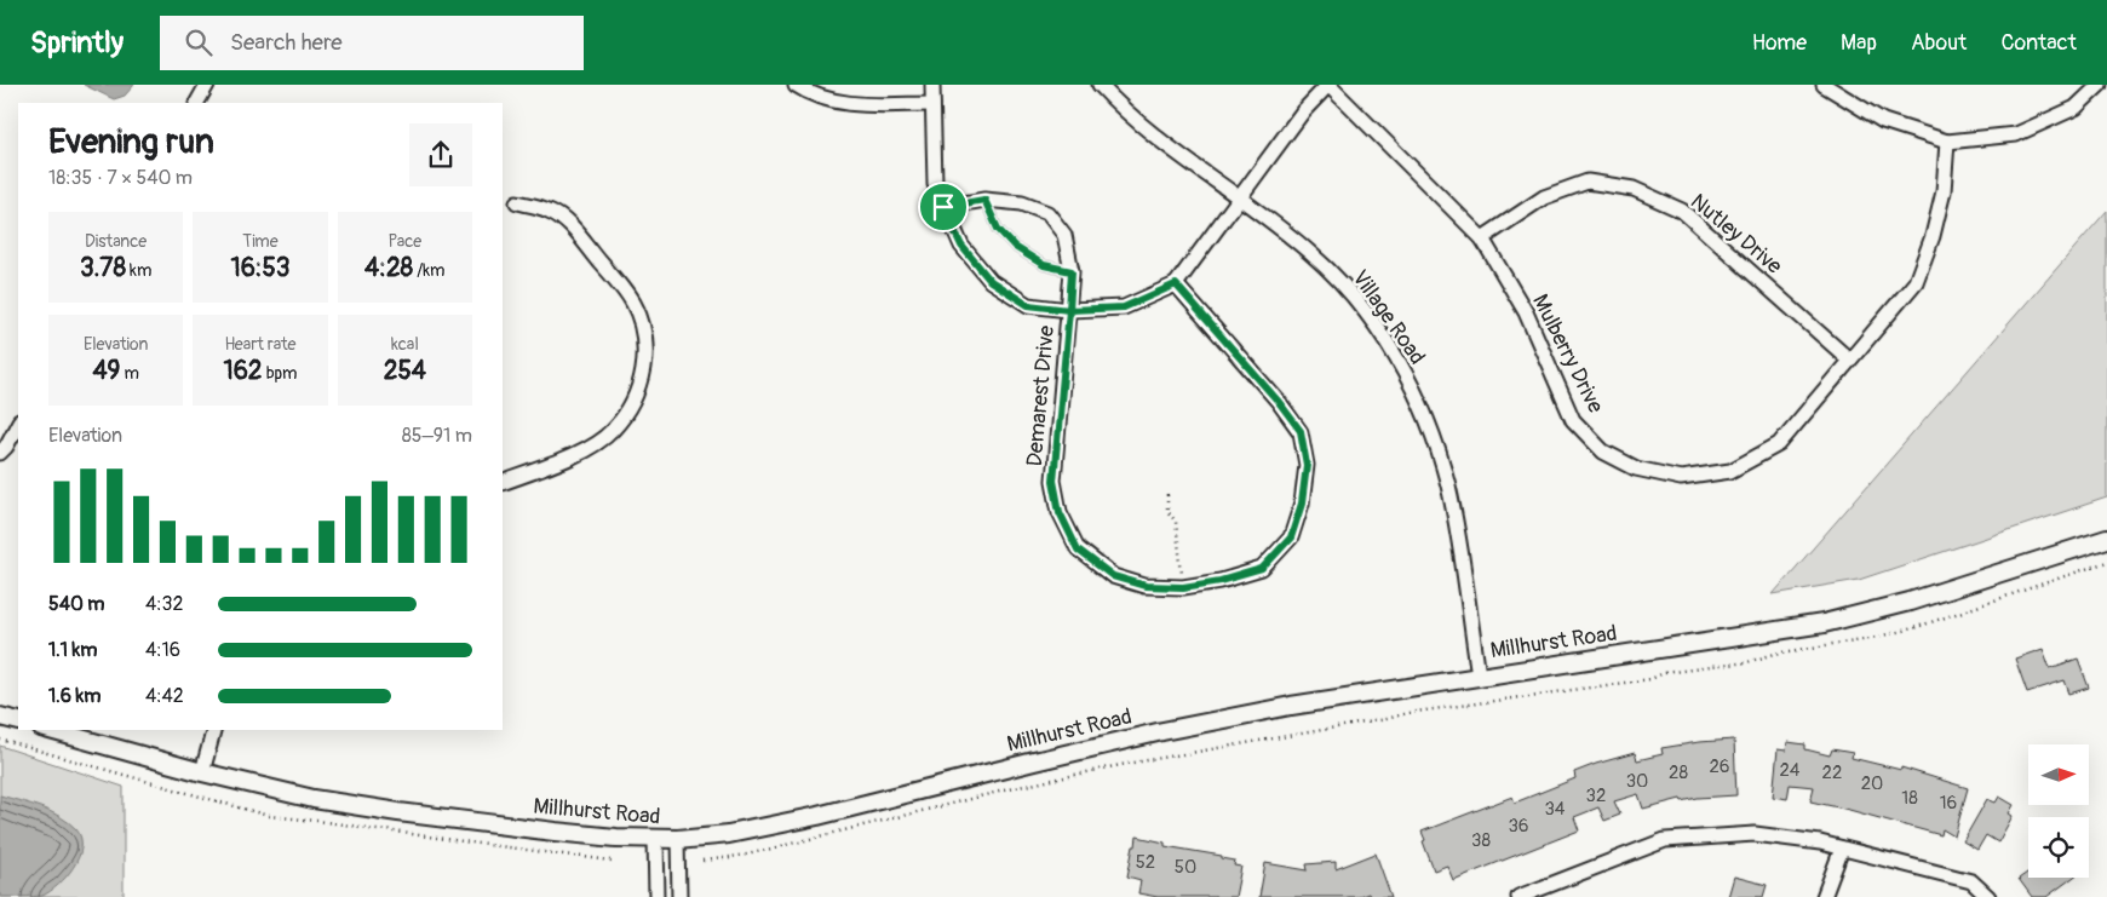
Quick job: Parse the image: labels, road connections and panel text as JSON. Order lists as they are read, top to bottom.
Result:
{
  "streets": {
    "street": [
      "Nutley Drive",
      "Village Road",
      "Mulberry Drive",
      "Demarest Drive",
      "Millhurst Road"
    ]
  },
  "crossings": [
    ["Nutley Drive", "Mulberry Drive"],
    ["Village Road", "Millhurst Road"]
  ],
  "house_numbers": [
    "26",
    "24",
    "28",
    "22",
    "30",
    "20",
    "32",
    "18",
    "16",
    "34",
    "36",
    "38",
    "52",
    "50"
  ],
  "north": "right",
  "page": {
    "header": "Sprintly",
    "search": "Search here",
    "nav": [
      "Home",
      "Map",
      "About",
      "Contact"
    ],
    "heading": ["Evening run", "18:35 · 7 × 540 m"],
    "stats": [
      ["Distance", "3.78 km"],
      ["Time", "16:53"],
      ["Pace", "4:28 /km"],
      ["Elevation", "49 m"],
      ["Heart rate", "162 bpm"],
      ["kcal", "254"]
    ],
    "chart": ["Elevation", "85–91 m"],
    "list": [
      {
        "name": "540 m",
        "note": "4:32"
      },
      {
        "name": "1.1 km",
        "note": "4:16"
      },
      {
        "name": "1.6 km",
        "note": "4:42"
      }
    ]
  }
}
